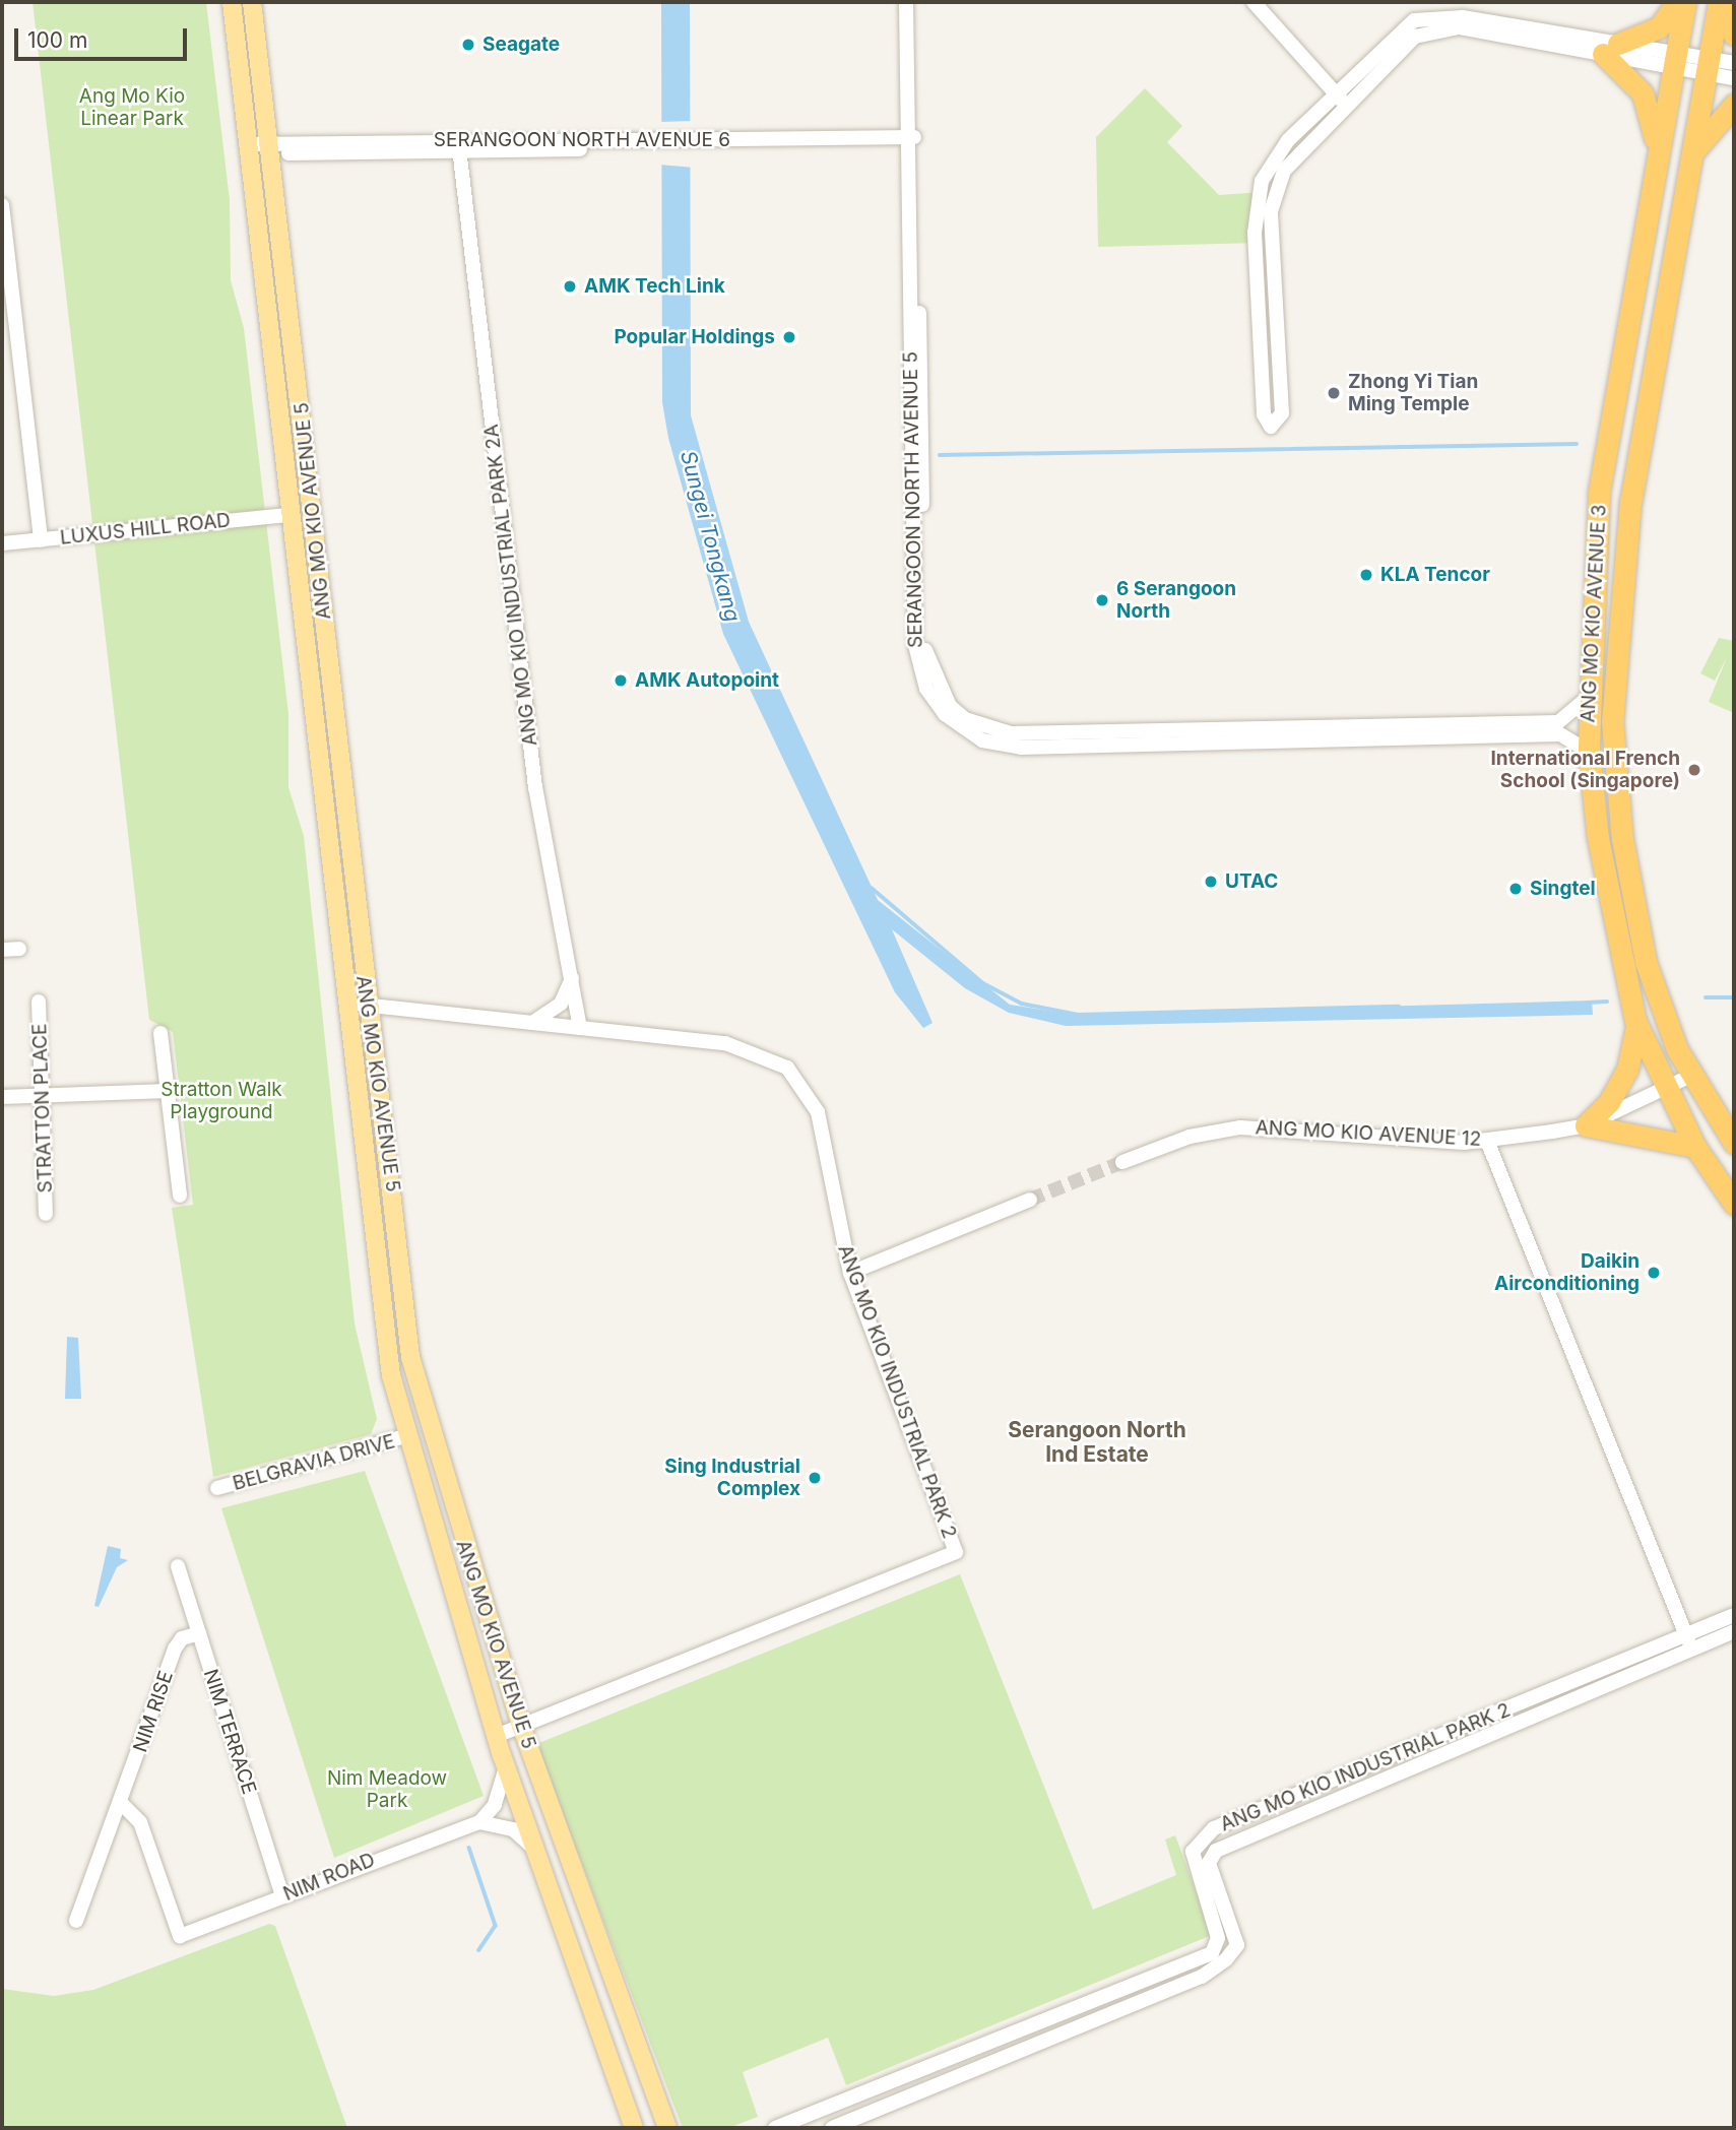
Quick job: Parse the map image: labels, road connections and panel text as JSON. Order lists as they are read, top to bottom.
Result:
{
  "streets": {
    "highway": ["ANG MO KIO AVENUE 3"],
    "main road": ["ANG MO KIO AVENUE 5"],
    "street": [
      "SERANGOON NORTH AVENUE 6",
      "SERANGOON NORTH AVENUE 5",
      "LUXUS HILL ROAD",
      "ANG MO KIO INDUSTRIAL PARK 2A",
      "STRATTON PLACE",
      "ANG MO KIO AVENUE 12",
      "ANG MO KIO INDUSTRIAL PARK 2",
      "BELGRAVIA DRIVE",
      "NIM RISE",
      "NIM TERRACE",
      "NIM ROAD"
    ]
  },
  "crossings": [
    ["SERANGOON NORTH AVENUE 6", "SERANGOON NORTH AVENUE 5"],
    ["SERANGOON NORTH AVENUE 6", "ANG MO KIO AVENUE 5"],
    ["SERANGOON NORTH AVENUE 6", "ANG MO KIO INDUSTRIAL PARK 2A"],
    ["SERANGOON NORTH AVENUE 5", "ANG MO KIO AVENUE 3"],
    ["ANG MO KIO AVENUE 5", "LUXUS HILL ROAD"],
    ["ANG MO KIO AVENUE 5", "ANG MO KIO INDUSTRIAL PARK 2"],
    ["ANG MO KIO AVENUE 5", "BELGRAVIA DRIVE"],
    ["ANG MO KIO INDUSTRIAL PARK 2A", "ANG MO KIO INDUSTRIAL PARK 2"],
    ["ANG MO KIO AVENUE 3", "ANG MO KIO AVENUE 12"],
    ["NIM RISE", "NIM TERRACE"],
    ["NIM RISE", "NIM ROAD"],
    ["NIM TERRACE", "NIM ROAD"]
  ],
  "districts": ["Serangoon North Ind Estate"],
  "water": ["Sungei Tongkang"],
  "parks": ["Ang Mo Kio Linear Park", "Stratton Walk Playground", "Nim Meadow Park"],
  "places": [
    "Seagate",
    "AMK Tech Link",
    "Popular Holdings",
    "Zhong Yi Tian Ming Temple",
    "KLA Tencor",
    "6 Serangoon North",
    "AMK Autopoint",
    "International French School (Singapore)",
    "UTAC",
    "Singtel",
    "Daikin Airconditioning",
    "Sing Industrial Complex"
  ],
  "scale_bar": "100 m"
}
